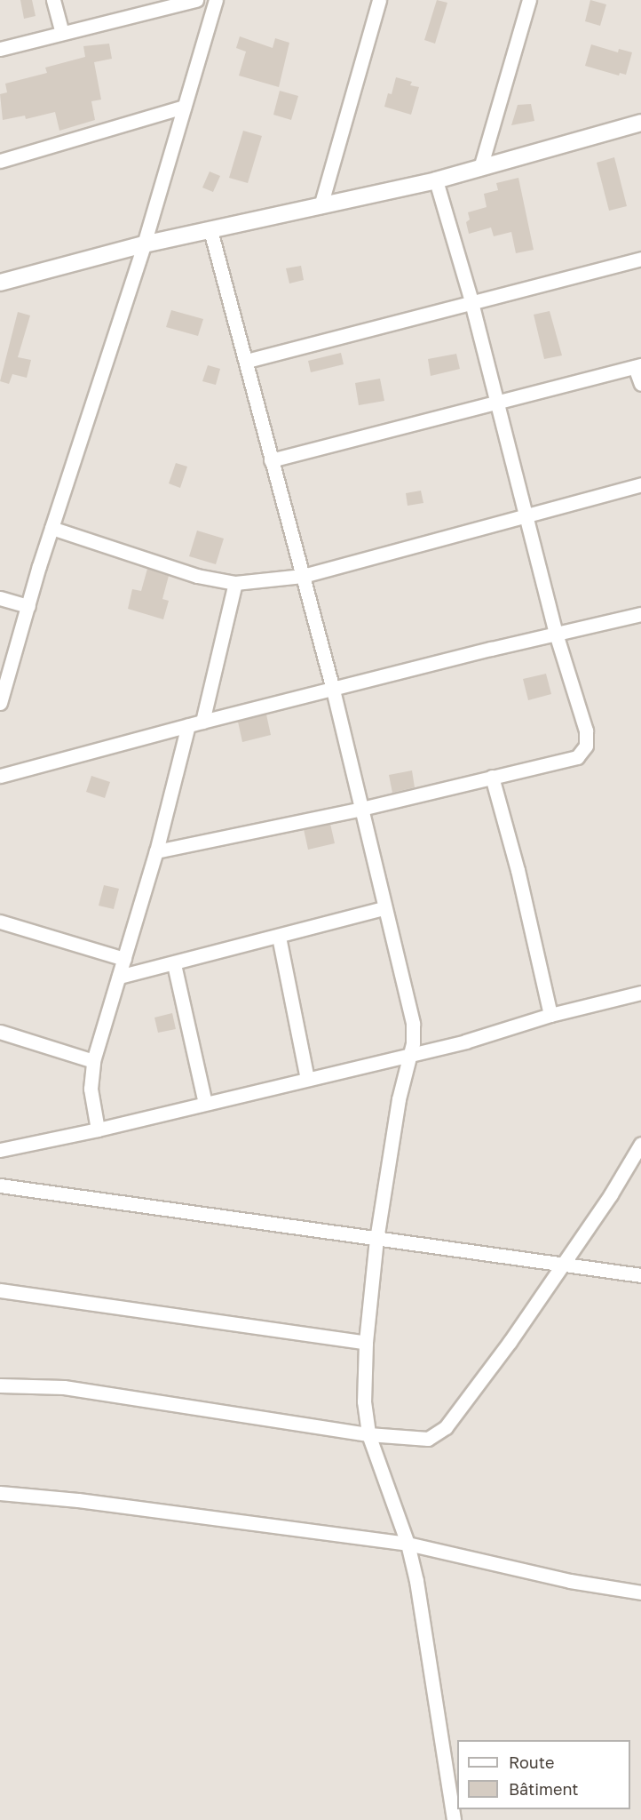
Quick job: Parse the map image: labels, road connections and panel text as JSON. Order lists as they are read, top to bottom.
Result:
{
  "legend": ["Route", "Bâtiment"]
}
